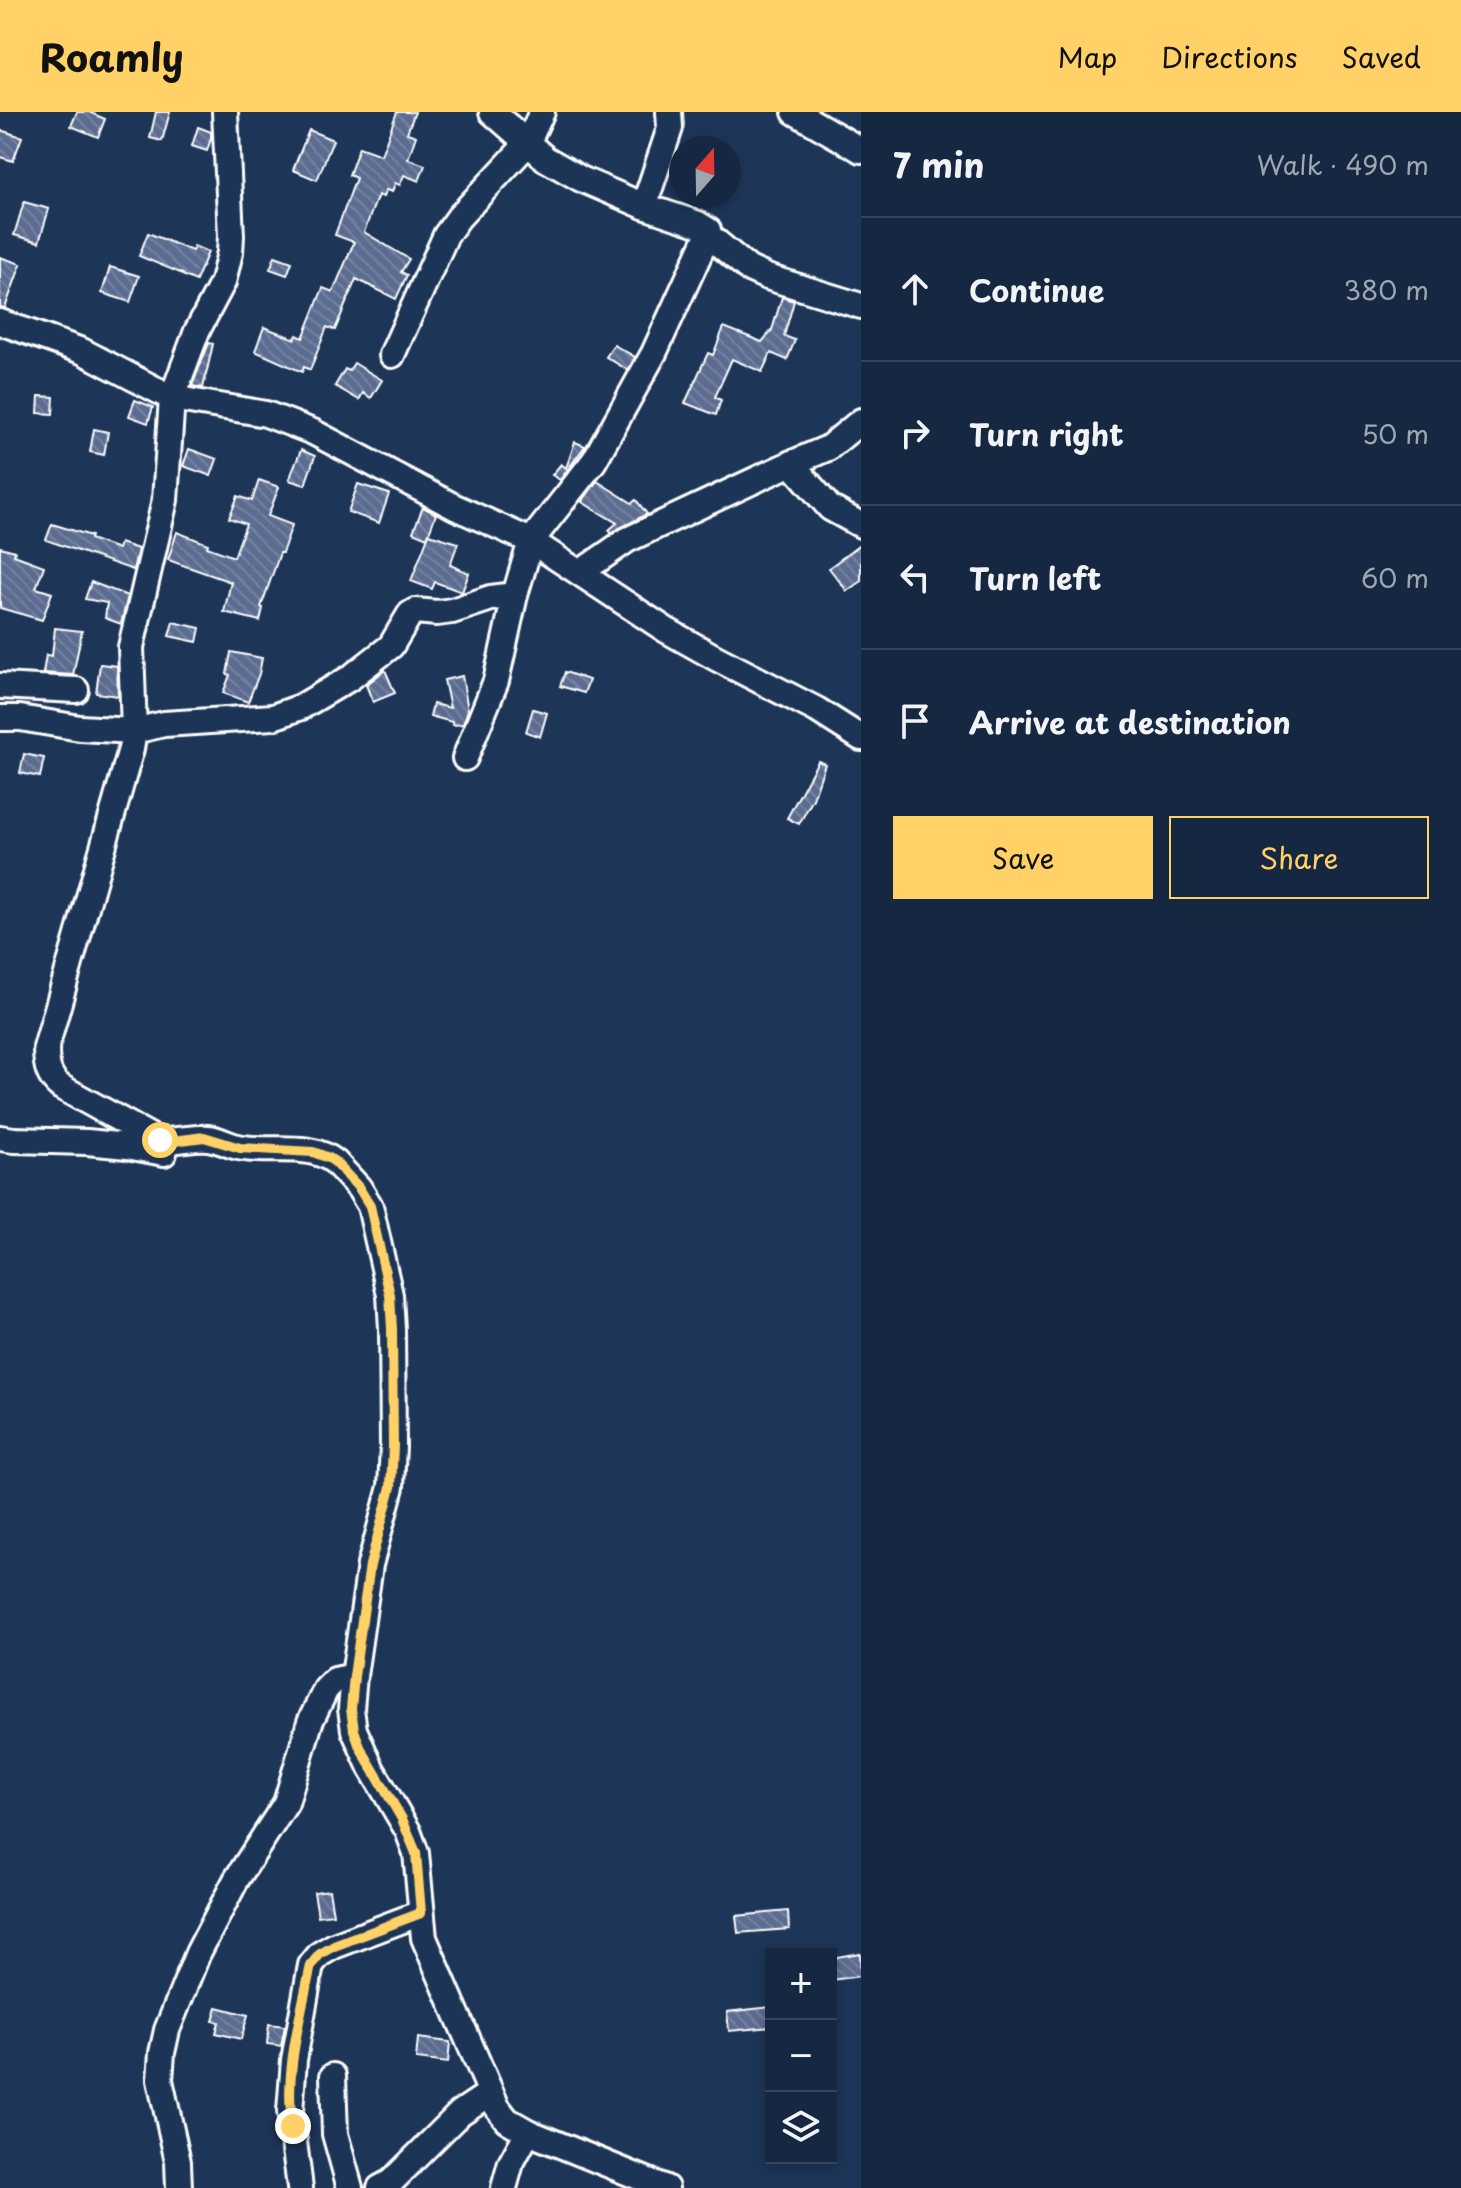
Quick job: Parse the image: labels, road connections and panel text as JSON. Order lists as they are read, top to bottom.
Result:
{
  "north": "top",
  "page": {
    "header": "Roamly",
    "nav": ["Map", "Directions", "Saved"],
    "heading": ["7 min", "Walk · 490 m"],
    "list": [
      ["Continue", "380 m"],
      ["Turn right", "50 m"],
      ["Turn left", "60 m"],
      "Arrive at destination"
    ],
    "buttons": ["Save", "Share"],
    "map_buttons": ["+", "−"]
  }
}
